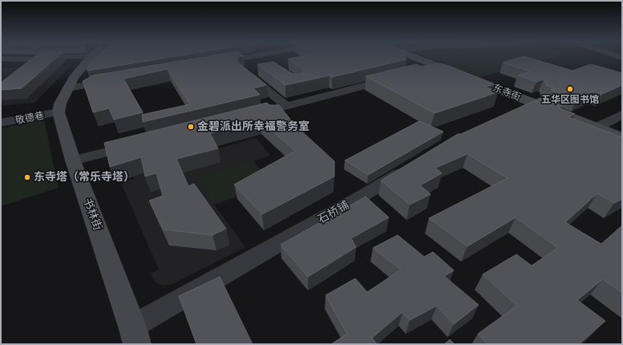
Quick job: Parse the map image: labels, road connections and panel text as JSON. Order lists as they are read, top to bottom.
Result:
{
  "streets": {
    "street": [
      "东寺街",
      "敬德巷",
      "石桥铺",
      "书林街"
    ]
  },
  "crossings": [
    ["敬德巷", "书林街"],
    ["石桥铺", "书林街"]
  ],
  "places": ["五华区图书馆", "金碧派出所幸福警务室", "东寺塔（常乐寺塔）"]
}
